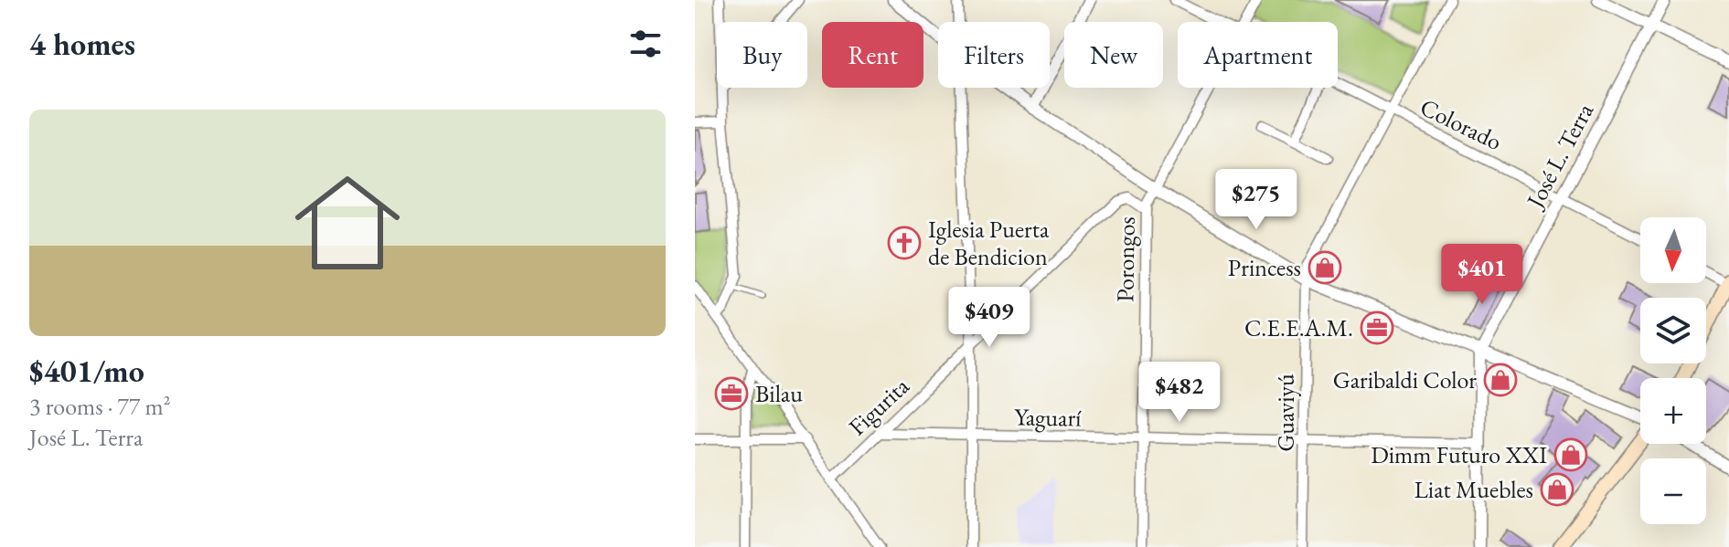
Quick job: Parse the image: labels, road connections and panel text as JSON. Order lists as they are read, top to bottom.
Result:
{
  "streets": {
    "street": [
      "Colorado",
      "José L. Terra",
      "Porongos",
      "Figurita",
      "Guaviyú",
      "Yaguarí"
    ]
  },
  "crossings": [
    ["Colorado", "José L. Terra"],
    ["José L. Terra", "Yaguarí"],
    ["Porongos", "Figurita"],
    ["Porongos", "Yaguarí"],
    ["Figurita", "Yaguarí"],
    ["Guaviyú", "Yaguarí"]
  ],
  "places": {
    "church": ["Iglesia Puerta de Bendicion"],
    "shop": [
      "Princess",
      "Garibaldi Color",
      "Dimm Futuro XXI",
      "Liat Muebles"
    ],
    "office": ["C.E.E.A.M.", "Bilau"]
  },
  "north": "bottom",
  "page": {
    "heading": "4 homes",
    "chip": [
      "Buy",
      "Rent",
      "Filters",
      "New",
      "Apartment"
    ],
    "list": [
      {
        "name": "$401/mo",
        "note": "3 rooms · 77 m² · José L. Terra"
      }
    ],
    "price": [
      "$275",
      "$401",
      "$409",
      "$482"
    ],
    "map_buttons": ["+", "−"]
  }
}
